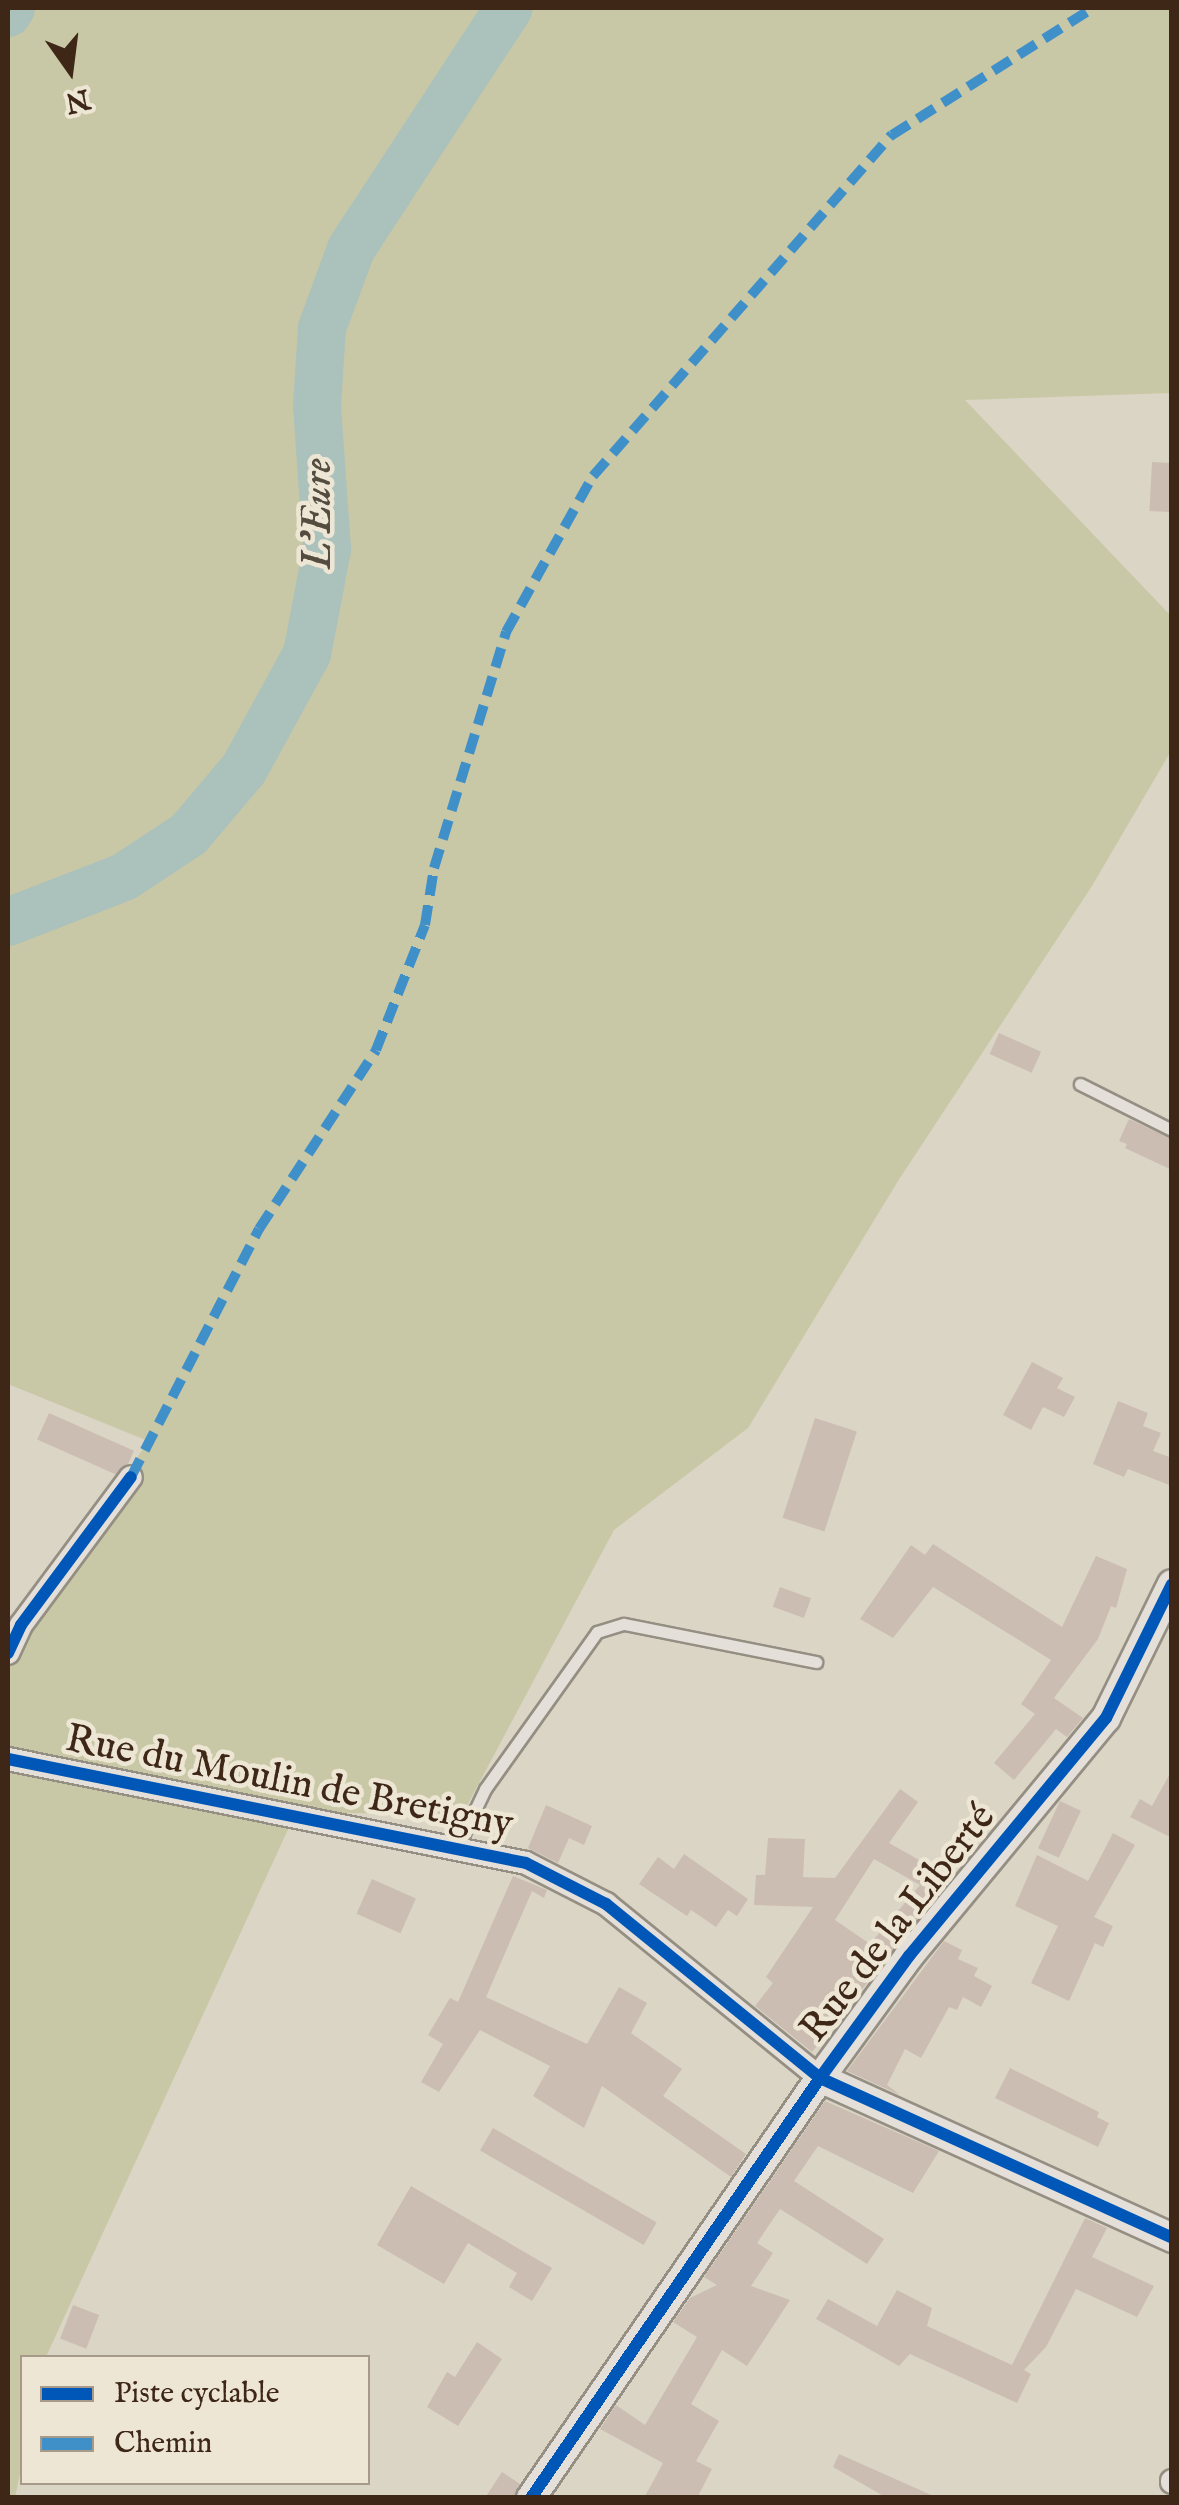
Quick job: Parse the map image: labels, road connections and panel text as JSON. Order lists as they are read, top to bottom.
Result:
{
  "streets": {
    "street": ["Rue du Moulin de Bretigny", "Rue de la Liberté"]
  },
  "crossings": [
    ["Rue du Moulin de Bretigny", "Rue de la Liberté"]
  ],
  "water": ["L'Eure"],
  "legend": ["Piste cyclable", "Chemin"],
  "north": "bottom"
}
